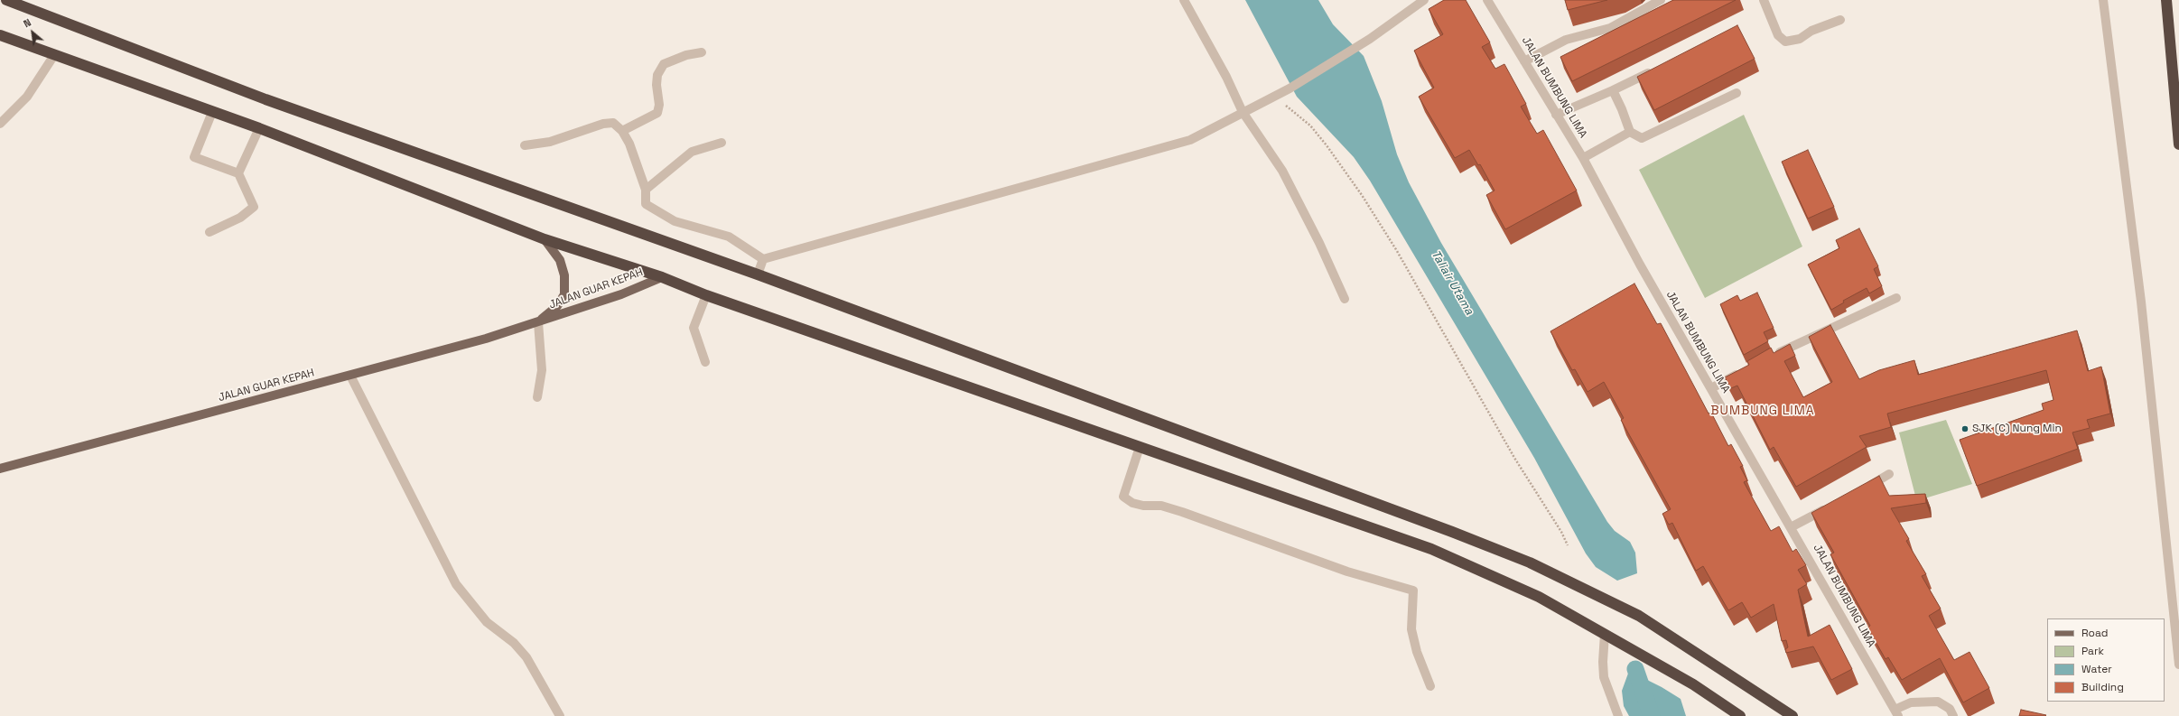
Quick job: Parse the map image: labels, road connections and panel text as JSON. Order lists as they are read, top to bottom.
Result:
{
  "streets": {
    "main road": ["JALAN GUAR KEPAH"],
    "street": ["JALAN BUMBUNG LIMA"]
  },
  "districts": ["BUMBUNG LIMA"],
  "water": ["Taliair Utama"],
  "places": ["SJK (C) Nung Min"],
  "legend": [
    "Road",
    "Park",
    "Water",
    "Building"
  ],
  "north": "top left"
}
